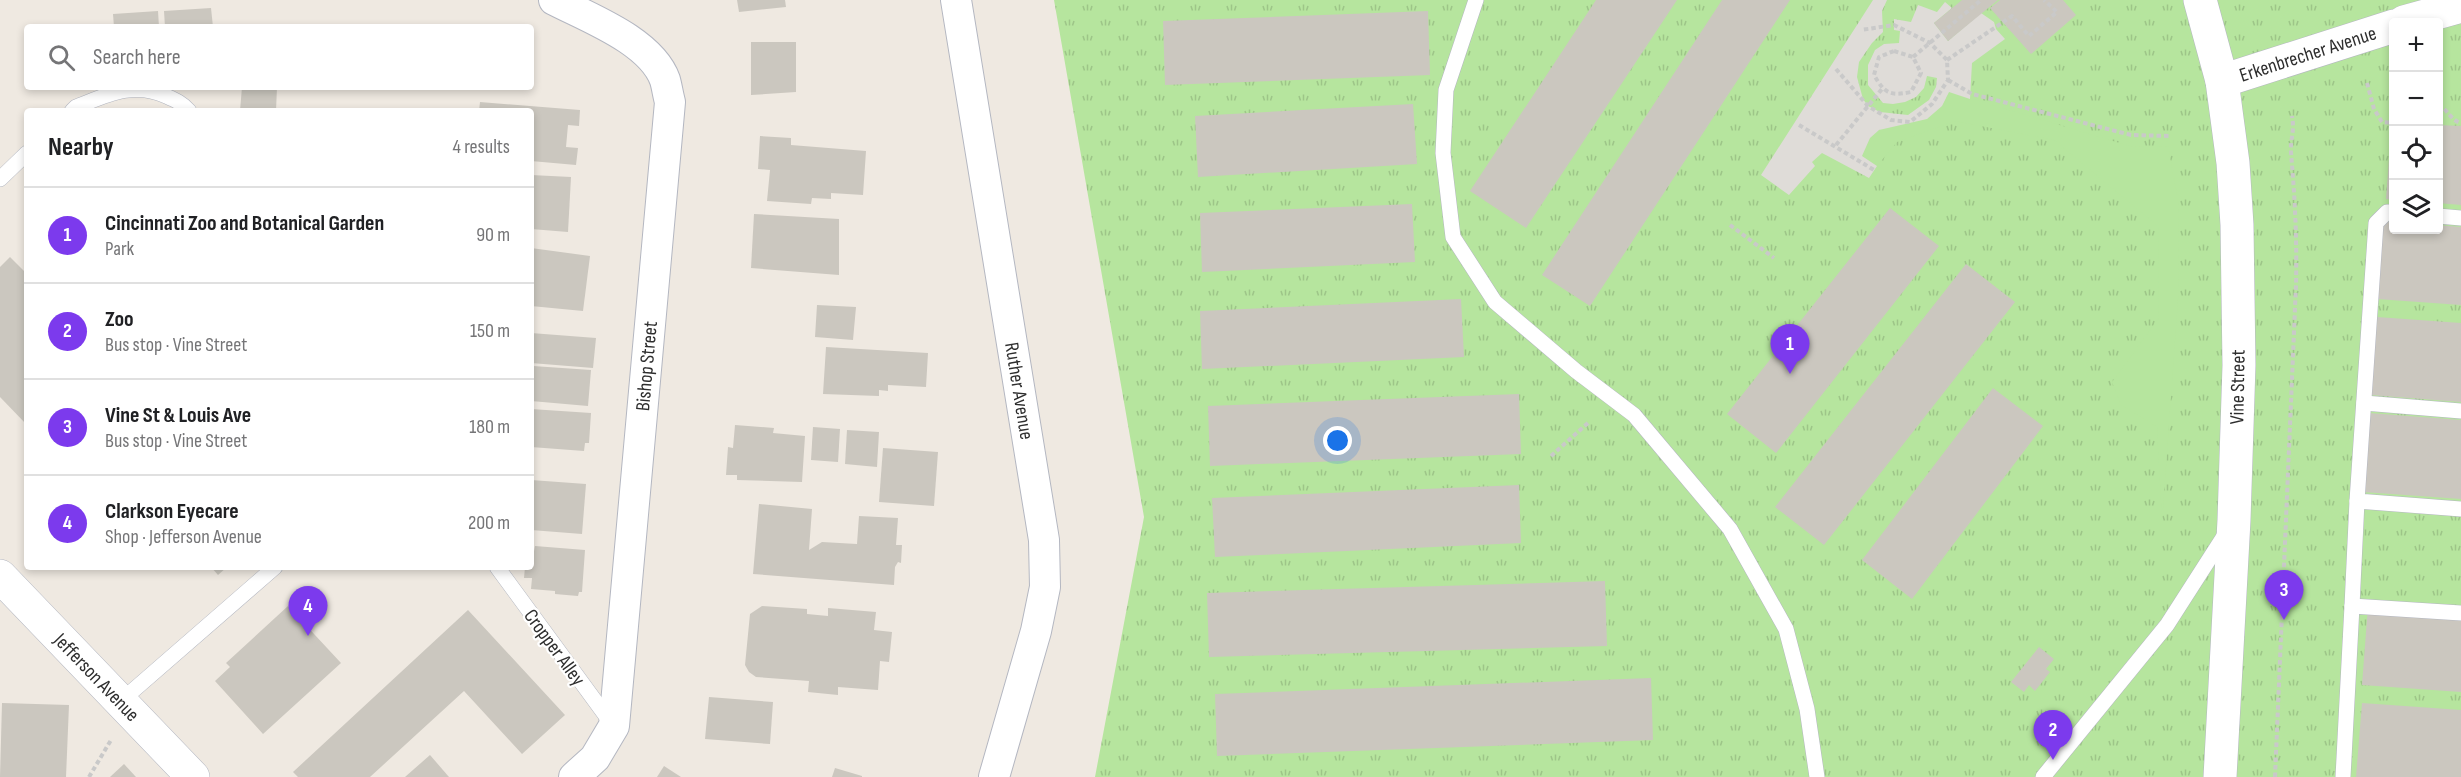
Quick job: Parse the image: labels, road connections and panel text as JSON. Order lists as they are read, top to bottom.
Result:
{
  "streets": {
    "main road": ["Erkenbrecher Avenue", "Vine Street", "Jefferson Avenue"],
    "street": ["Bishop Street", "Ruther Avenue"],
    "lane": ["Cropper Alley"]
  },
  "crossings": [
    ["Erkenbrecher Avenue", "Vine Street"],
    ["Bishop Street", "Cropper Alley"]
  ],
  "page": {
    "map_buttons": ["+", "−"],
    "search": "Search here",
    "heading": ["Nearby", "4 results"],
    "list": [
      {
        "mark": "1",
        "name": "Cincinnati Zoo and Botanical Garden",
        "note": "Park",
        "value": "90 m"
      },
      {
        "mark": "2",
        "name": "Zoo",
        "note": "Bus stop · Vine Street",
        "value": "150 m"
      },
      {
        "mark": "3",
        "name": "Vine St & Louis Ave",
        "note": "Bus stop · Vine Street",
        "value": "180 m"
      },
      {
        "mark": "4",
        "name": "Clarkson Eyecare",
        "note": "Shop · Jefferson Avenue",
        "value": "200 m"
      }
    ],
    "pins": [
      "1",
      "3",
      "4",
      "2"
    ]
  }
}
